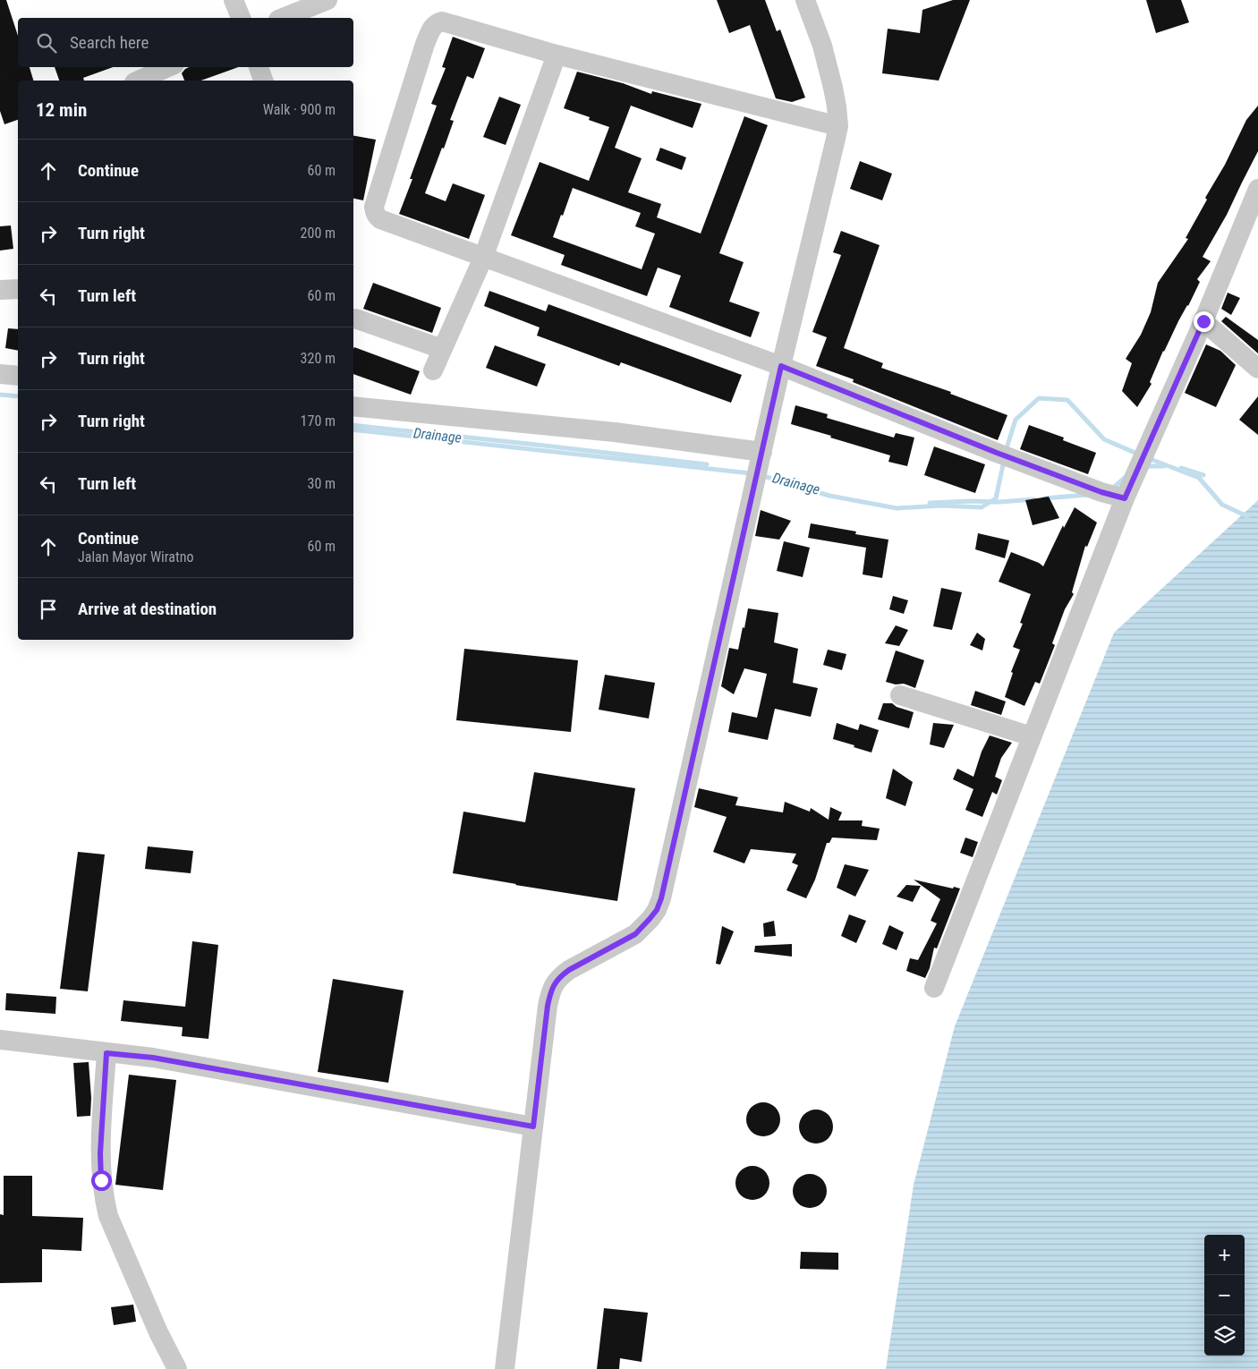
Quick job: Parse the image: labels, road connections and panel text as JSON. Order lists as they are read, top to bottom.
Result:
{
  "water": ["Drainage"],
  "page": {
    "search": "Search here",
    "heading": ["12 min", "Walk · 900 m"],
    "list": [
      ["Continue", "60 m"],
      ["Turn right", "200 m"],
      ["Turn left", "60 m"],
      ["Turn right", "320 m"],
      ["Turn right", "170 m"],
      ["Turn left", "30 m"],
      ["Continue", "Jalan Mayor Wiratno", "60 m"],
      "Arrive at destination"
    ],
    "map_buttons": ["+", "−"]
  }
}
